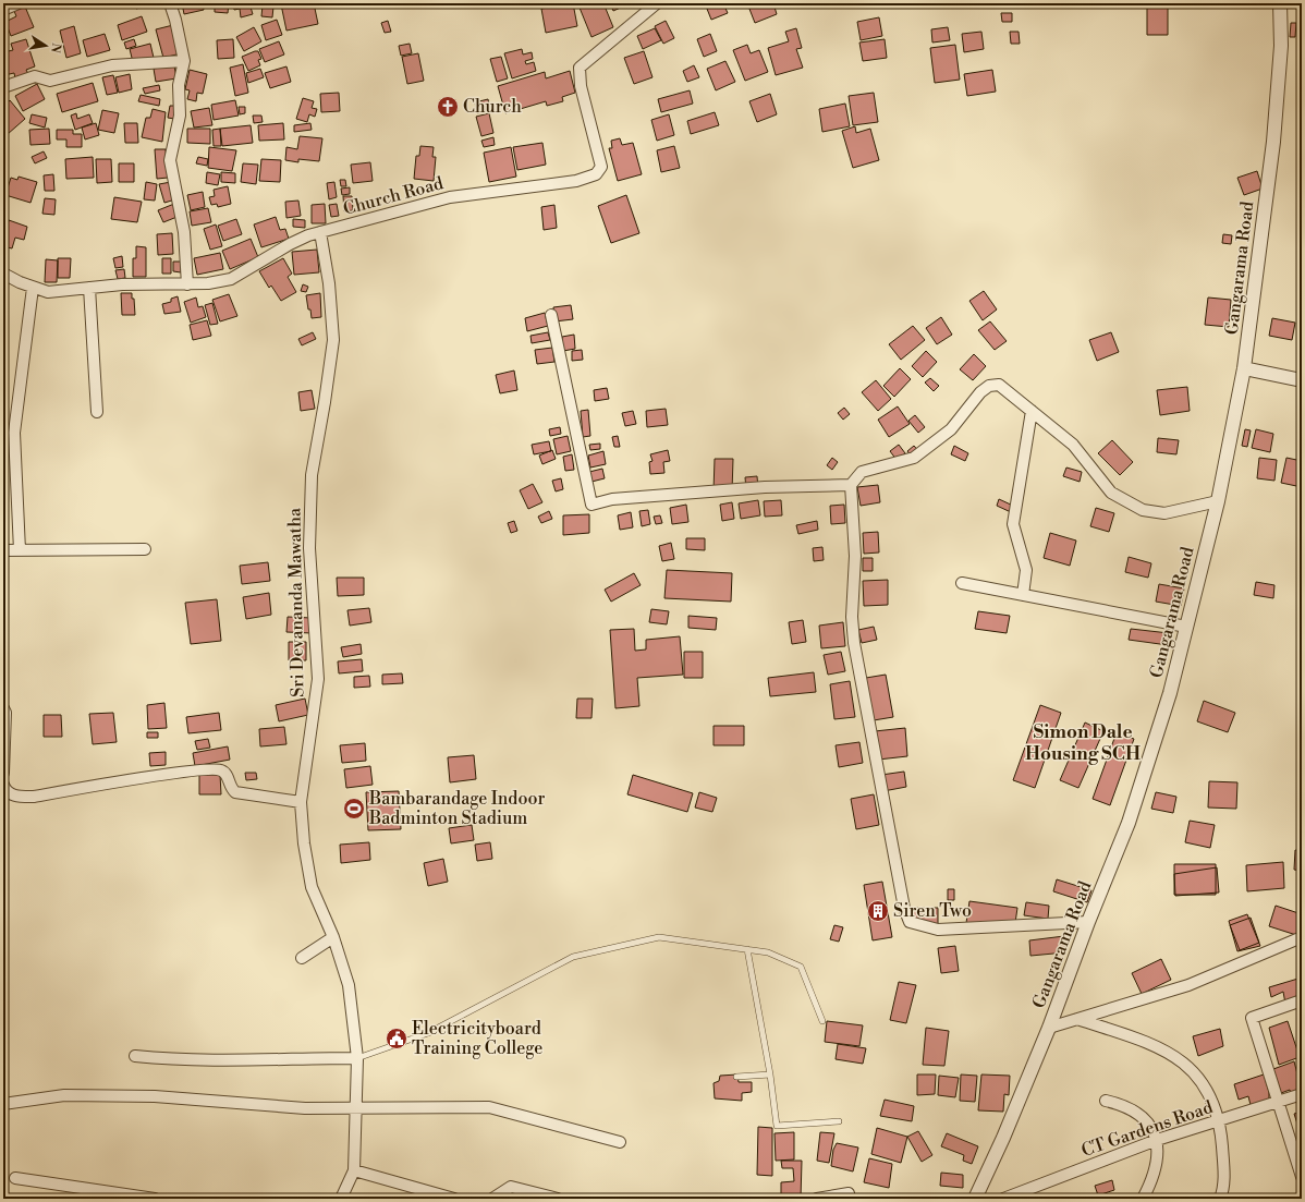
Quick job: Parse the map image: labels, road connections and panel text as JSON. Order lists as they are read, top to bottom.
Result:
{
  "streets": {
    "street": [
      "Church Road",
      "Gangarama Road",
      "Sri Devananda Mawatha",
      "CT Gardens Road"
    ]
  },
  "crossings": [
    ["Church Road", "Sri Devananda Mawatha"]
  ],
  "districts": ["Simon Dale Housing SCH"],
  "places": {
    "church": ["Church"],
    "sports": ["Bambarandage Indoor Badminton Stadium"],
    "building": ["Siren Two"],
    "public building": ["Electricityboard Training College"]
  },
  "north": "right"
}
